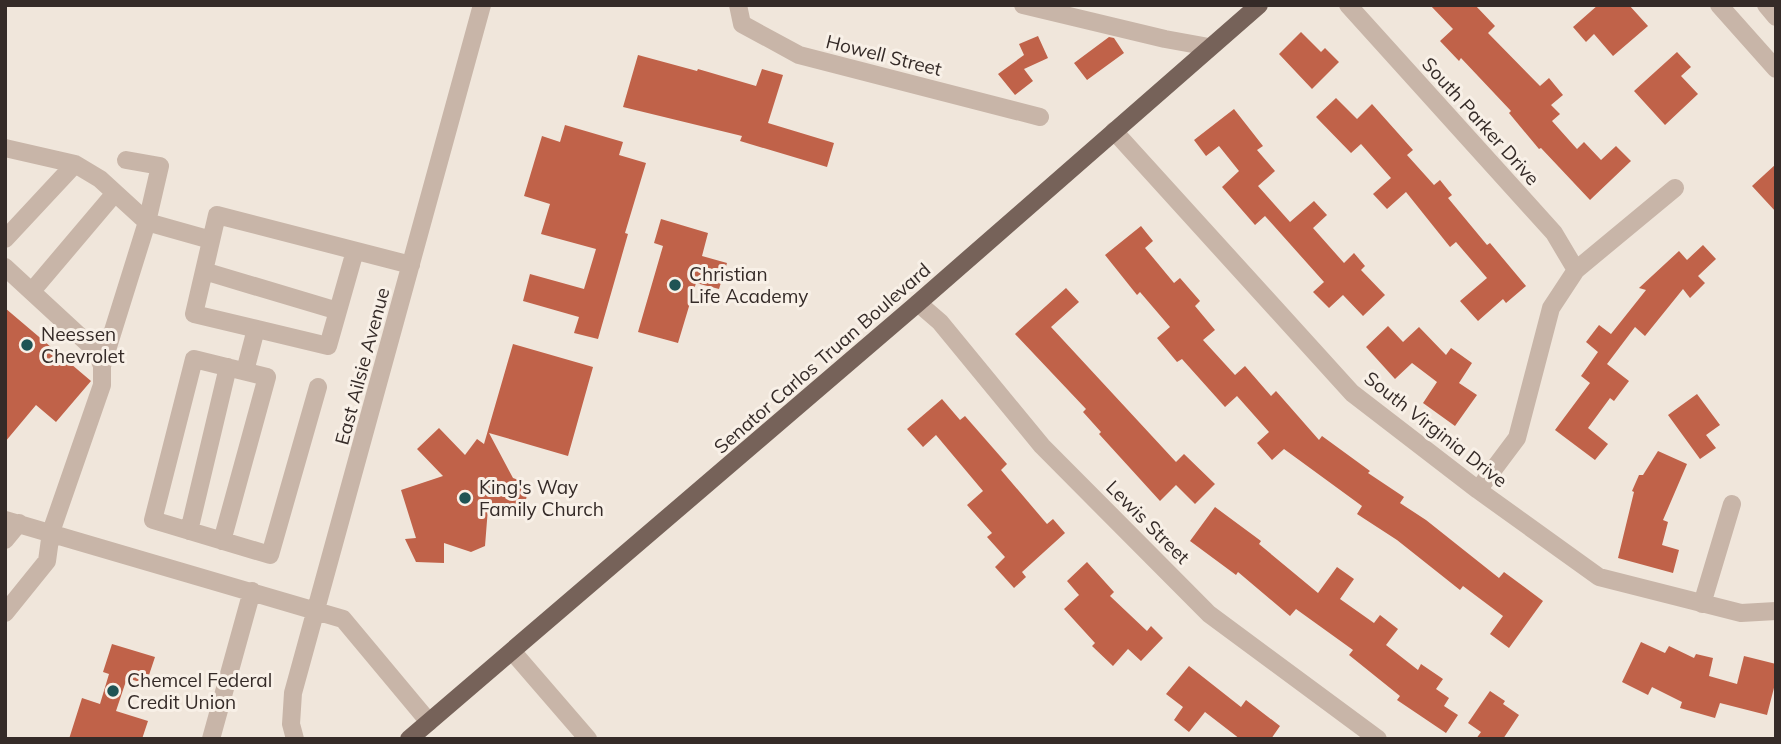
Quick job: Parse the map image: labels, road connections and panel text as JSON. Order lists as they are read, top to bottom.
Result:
{
  "streets": {
    "main road": ["Senator Carlos Truan Boulevard"],
    "street": [
      "Howell Street",
      "South Parker Drive",
      "East Ailsie Avenue",
      "South Virginia Drive",
      "Lewis Street"
    ]
  },
  "crossings": [
    ["Senator Carlos Truan Boulevard", "South Virginia Drive"],
    ["Senator Carlos Truan Boulevard", "Lewis Street"]
  ],
  "places": [
    "Christian Life Academy",
    "Neessen Chevrolet",
    "King's Way Family Church",
    "Chemcel Federal Credit Union"
  ]
}
